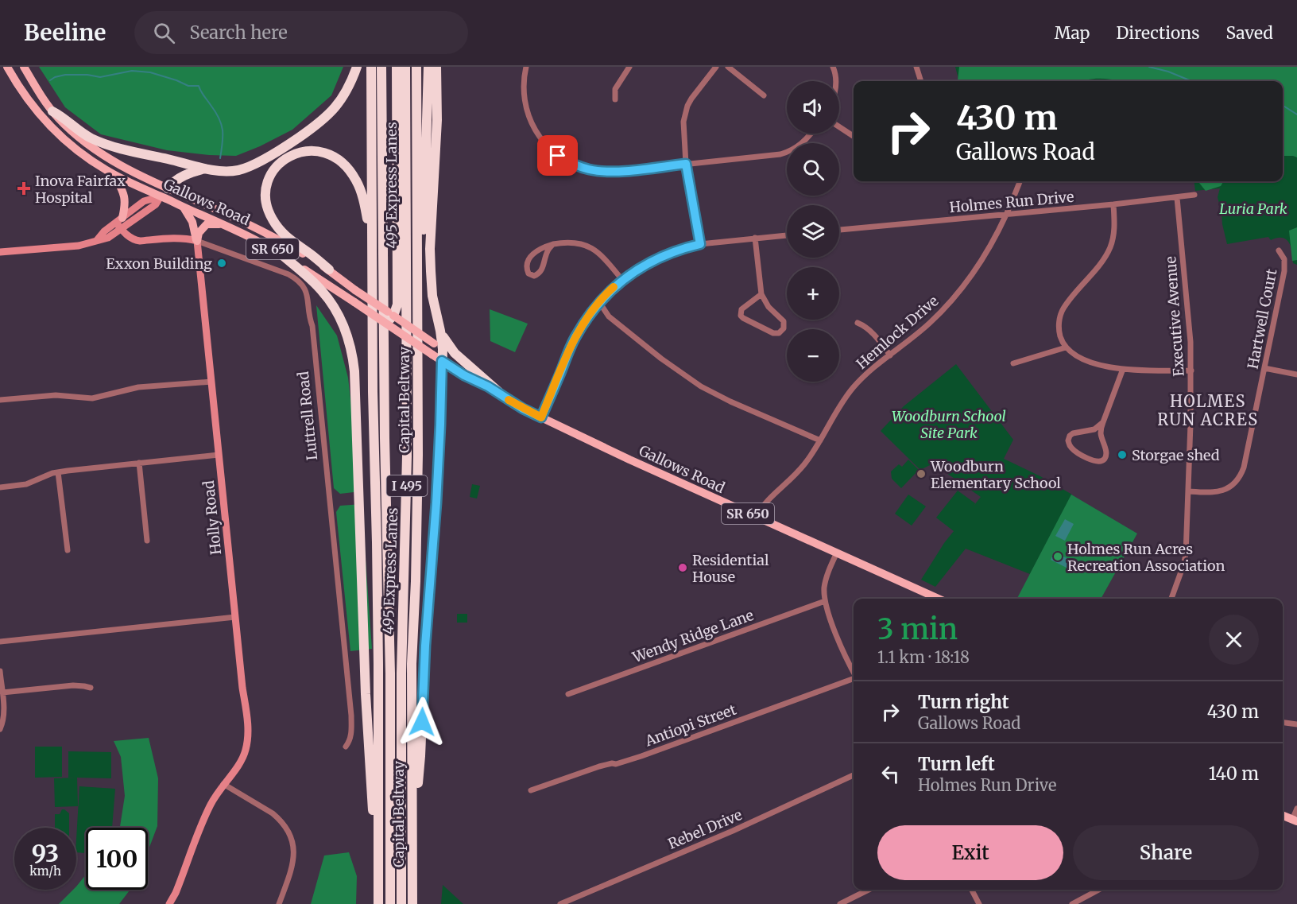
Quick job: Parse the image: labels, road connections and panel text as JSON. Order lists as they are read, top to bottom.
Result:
{
  "streets": {
    "highway": ["495 Express Lanes", "Capital Beltway", "I 495"],
    "main road": ["Gallows Road", "SR 650"],
    "street": [
      "Holmes Run Drive",
      "Executive Avenue",
      "Hartwell Court",
      "Hemlock Drive",
      "Luttrell Road",
      "Holly Road",
      "Wendy Ridge Lane",
      "Antiopi Street",
      "Rebel Drive"
    ]
  },
  "crossings": [
    ["Gallows Road", "Hemlock Drive"],
    ["Holmes Run Drive", "Executive Avenue"],
    ["Holmes Run Drive", "Hemlock Drive"],
    ["Executive Avenue", "Hartwell Court"],
    ["Luttrell Road", "Holly Road"]
  ],
  "districts": ["HOLMES RUN ACRES"],
  "parks": ["Luria Park", "Woodburn School Site Park"],
  "places": {
    "health": ["Inova Fairfax Hospital"],
    "other": [
      "Exxon Building",
      "Storgae shed",
      "Woodburn Elementary School",
      "Holmes Run Acres Recreation Association",
      "Residential House"
    ]
  },
  "page": {
    "header": "Beeline",
    "search": "Search here",
    "nav": ["Map", "Directions", "Saved"],
    "map_buttons": ["+", "−"],
    "turn": ["430 m", "Gallows Road"],
    "heading": ["3 min", "1.1 km · 18:18"],
    "list": [
      {
        "name": "Turn right",
        "note": "Gallows Road",
        "value": "430 m"
      },
      {
        "name": "Turn left",
        "note": "Holmes Run Drive",
        "value": "140 m"
      }
    ],
    "buttons": ["Exit", "Share"],
    "speed": "93 km/h",
    "limit": "100"
  }
}
